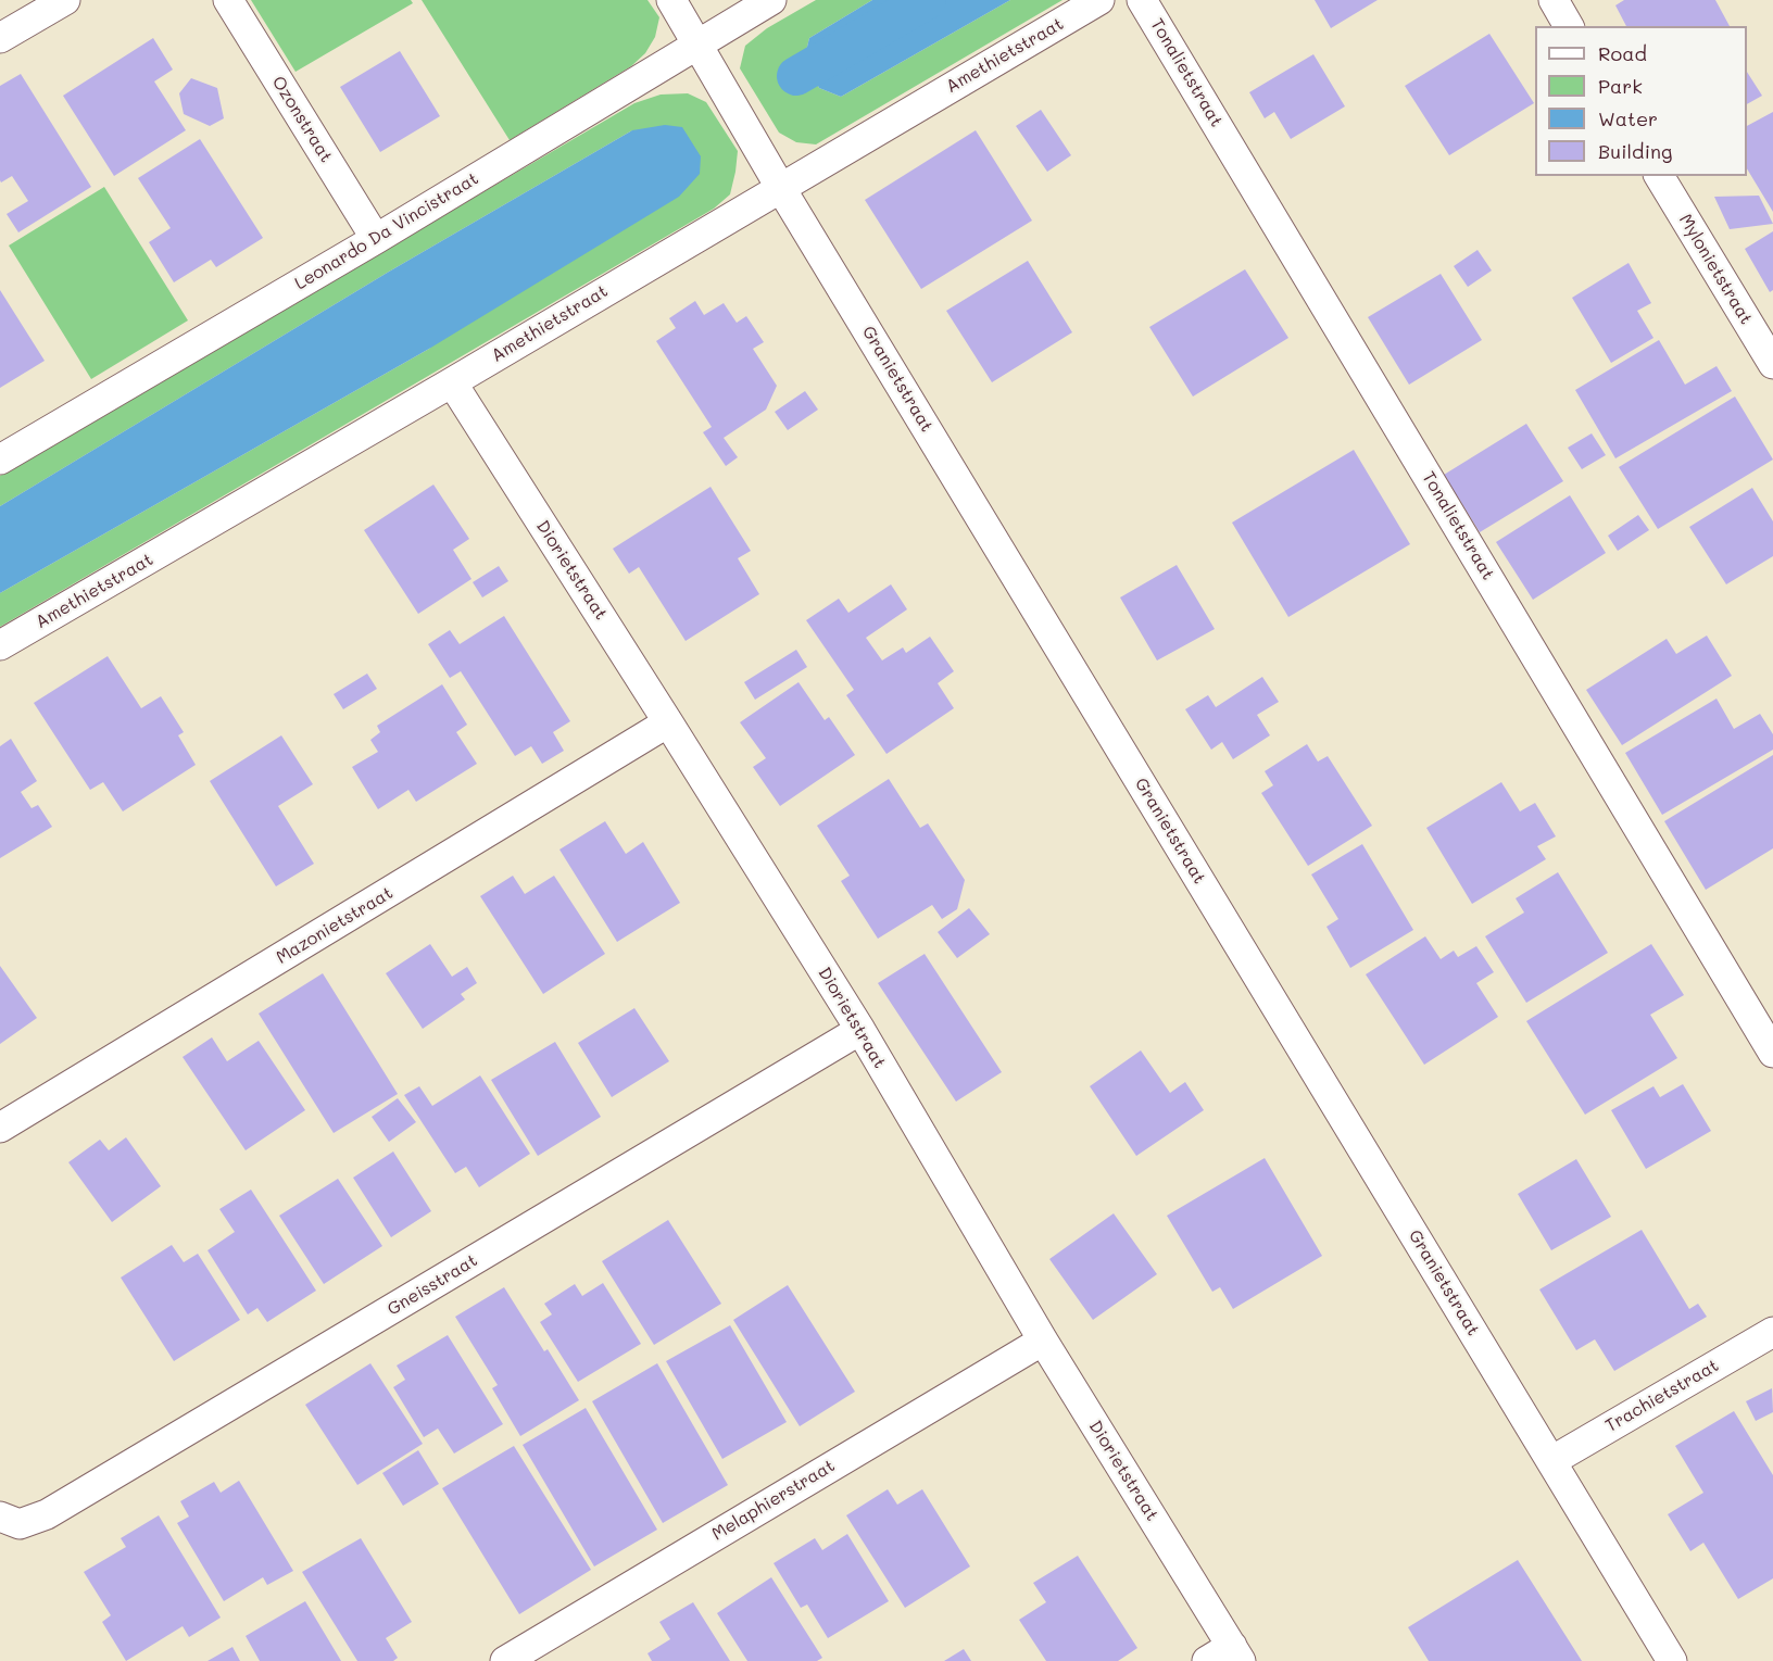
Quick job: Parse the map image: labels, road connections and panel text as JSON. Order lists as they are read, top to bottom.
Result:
{
  "streets": {
    "street": [
      "Amethietstraat",
      "Tonalietstraat",
      "Ozonstraat",
      "Leonardo Da Vincistraat",
      "Mylonietstraat",
      "Granietstraat",
      "Diorietstraat",
      "Mazonietstraat",
      "Gneisstraat",
      "Trachietstraat",
      "Melaphierstraat"
    ]
  },
  "crossings": [
    ["Amethietstraat", "Granietstraat"],
    ["Amethietstraat", "Diorietstraat"],
    ["Ozonstraat", "Leonardo Da Vincistraat"],
    ["Leonardo Da Vincistraat", "Granietstraat"],
    ["Granietstraat", "Trachietstraat"],
    ["Diorietstraat", "Mazonietstraat"],
    ["Diorietstraat", "Gneisstraat"],
    ["Diorietstraat", "Melaphierstraat"]
  ],
  "legend": [
    "Road",
    "Park",
    "Water",
    "Building"
  ]
}
